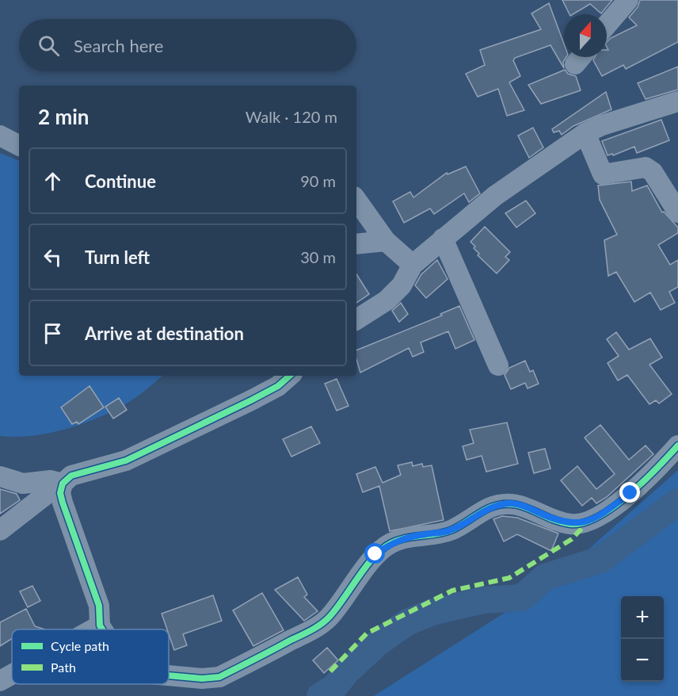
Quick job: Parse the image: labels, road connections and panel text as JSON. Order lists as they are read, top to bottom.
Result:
{
  "legend": ["Cycle path", "Path"],
  "north": "top",
  "page": {
    "search": "Search here",
    "heading": ["2 min", "Walk · 120 m"],
    "list": [
      ["Continue", "90 m"],
      ["Turn left", "30 m"],
      "Arrive at destination"
    ],
    "map_buttons": ["+", "−"]
  }
}
